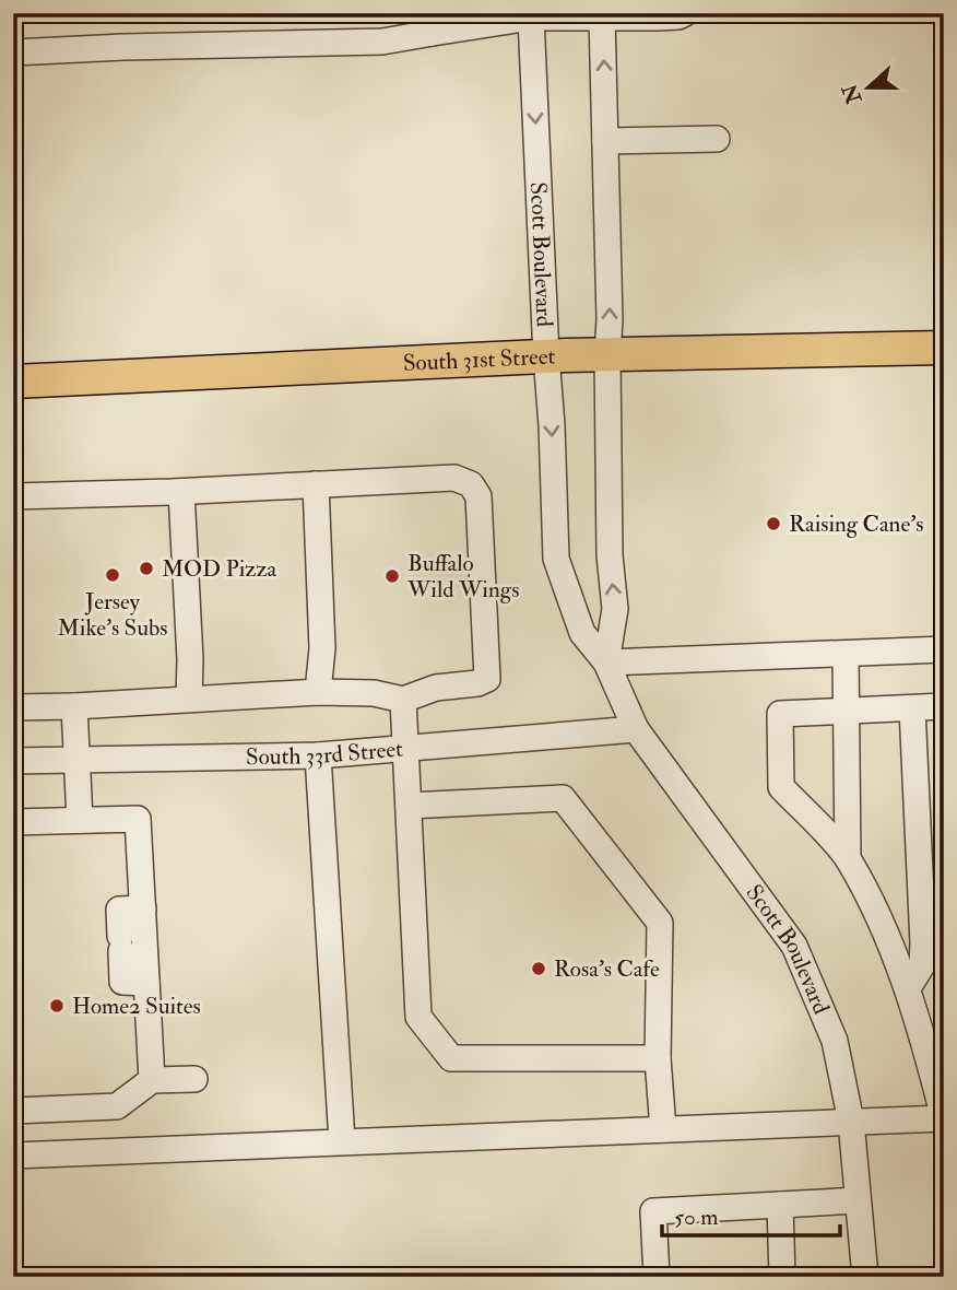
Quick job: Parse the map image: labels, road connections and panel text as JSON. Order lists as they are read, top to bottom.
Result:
{
  "streets": {
    "main road": ["South 31st Street"],
    "street": ["Scott Boulevard", "South 33rd Street"]
  },
  "crossings": [
    ["Scott Boulevard", "South 31st Street"],
    ["Scott Boulevard", "South 33rd Street"]
  ],
  "places": [
    "Raising Cane's",
    "MOD Pizza",
    "Jersey Mike's Subs",
    "Buffalo Wild Wings",
    "Rosa's Cafe",
    "Home2 Suites"
  ],
  "scale_bar": "50 m",
  "north": "left"
}
